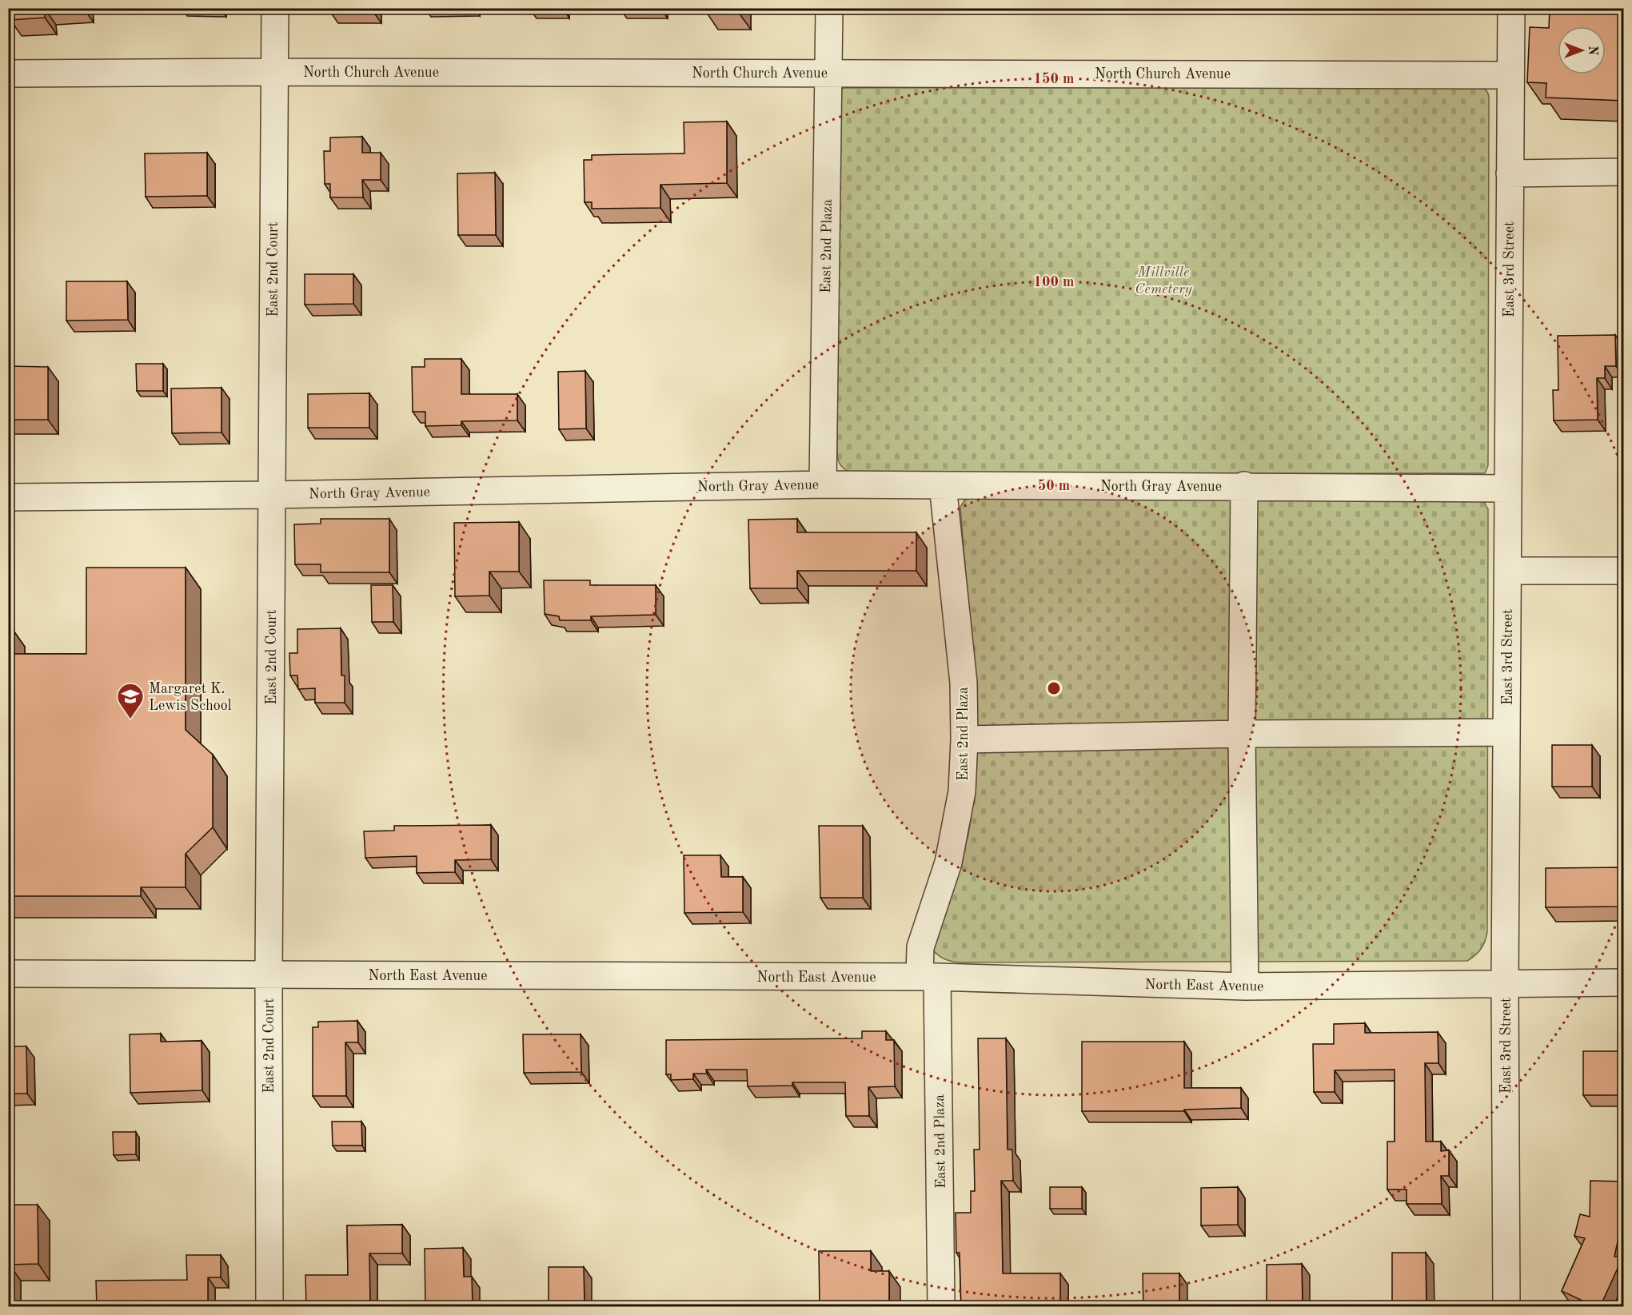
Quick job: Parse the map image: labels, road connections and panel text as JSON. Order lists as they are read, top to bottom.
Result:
{
  "streets": {
    "street": [
      "North Church Avenue",
      "East 2nd Plaza",
      "East 2nd Court",
      "East 3rd Street",
      "North Gray Avenue",
      "North East Avenue"
    ]
  },
  "crossings": [
    ["North Church Avenue", "East 2nd Plaza"],
    ["North Church Avenue", "East 2nd Court"],
    ["North Church Avenue", "East 3rd Street"],
    ["East 2nd Plaza", "North Gray Avenue"],
    ["East 2nd Plaza", "North East Avenue"],
    ["East 2nd Court", "North Gray Avenue"],
    ["East 2nd Court", "North East Avenue"],
    ["East 3rd Street", "North Gray Avenue"],
    ["East 3rd Street", "North East Avenue"]
  ],
  "parks": ["Millville Cemetery"],
  "places": {
    "school or university": ["Margaret K. Lewis School"]
  },
  "north": "right",
  "rings": ["150 m", "100 m", "50 m"]
}
